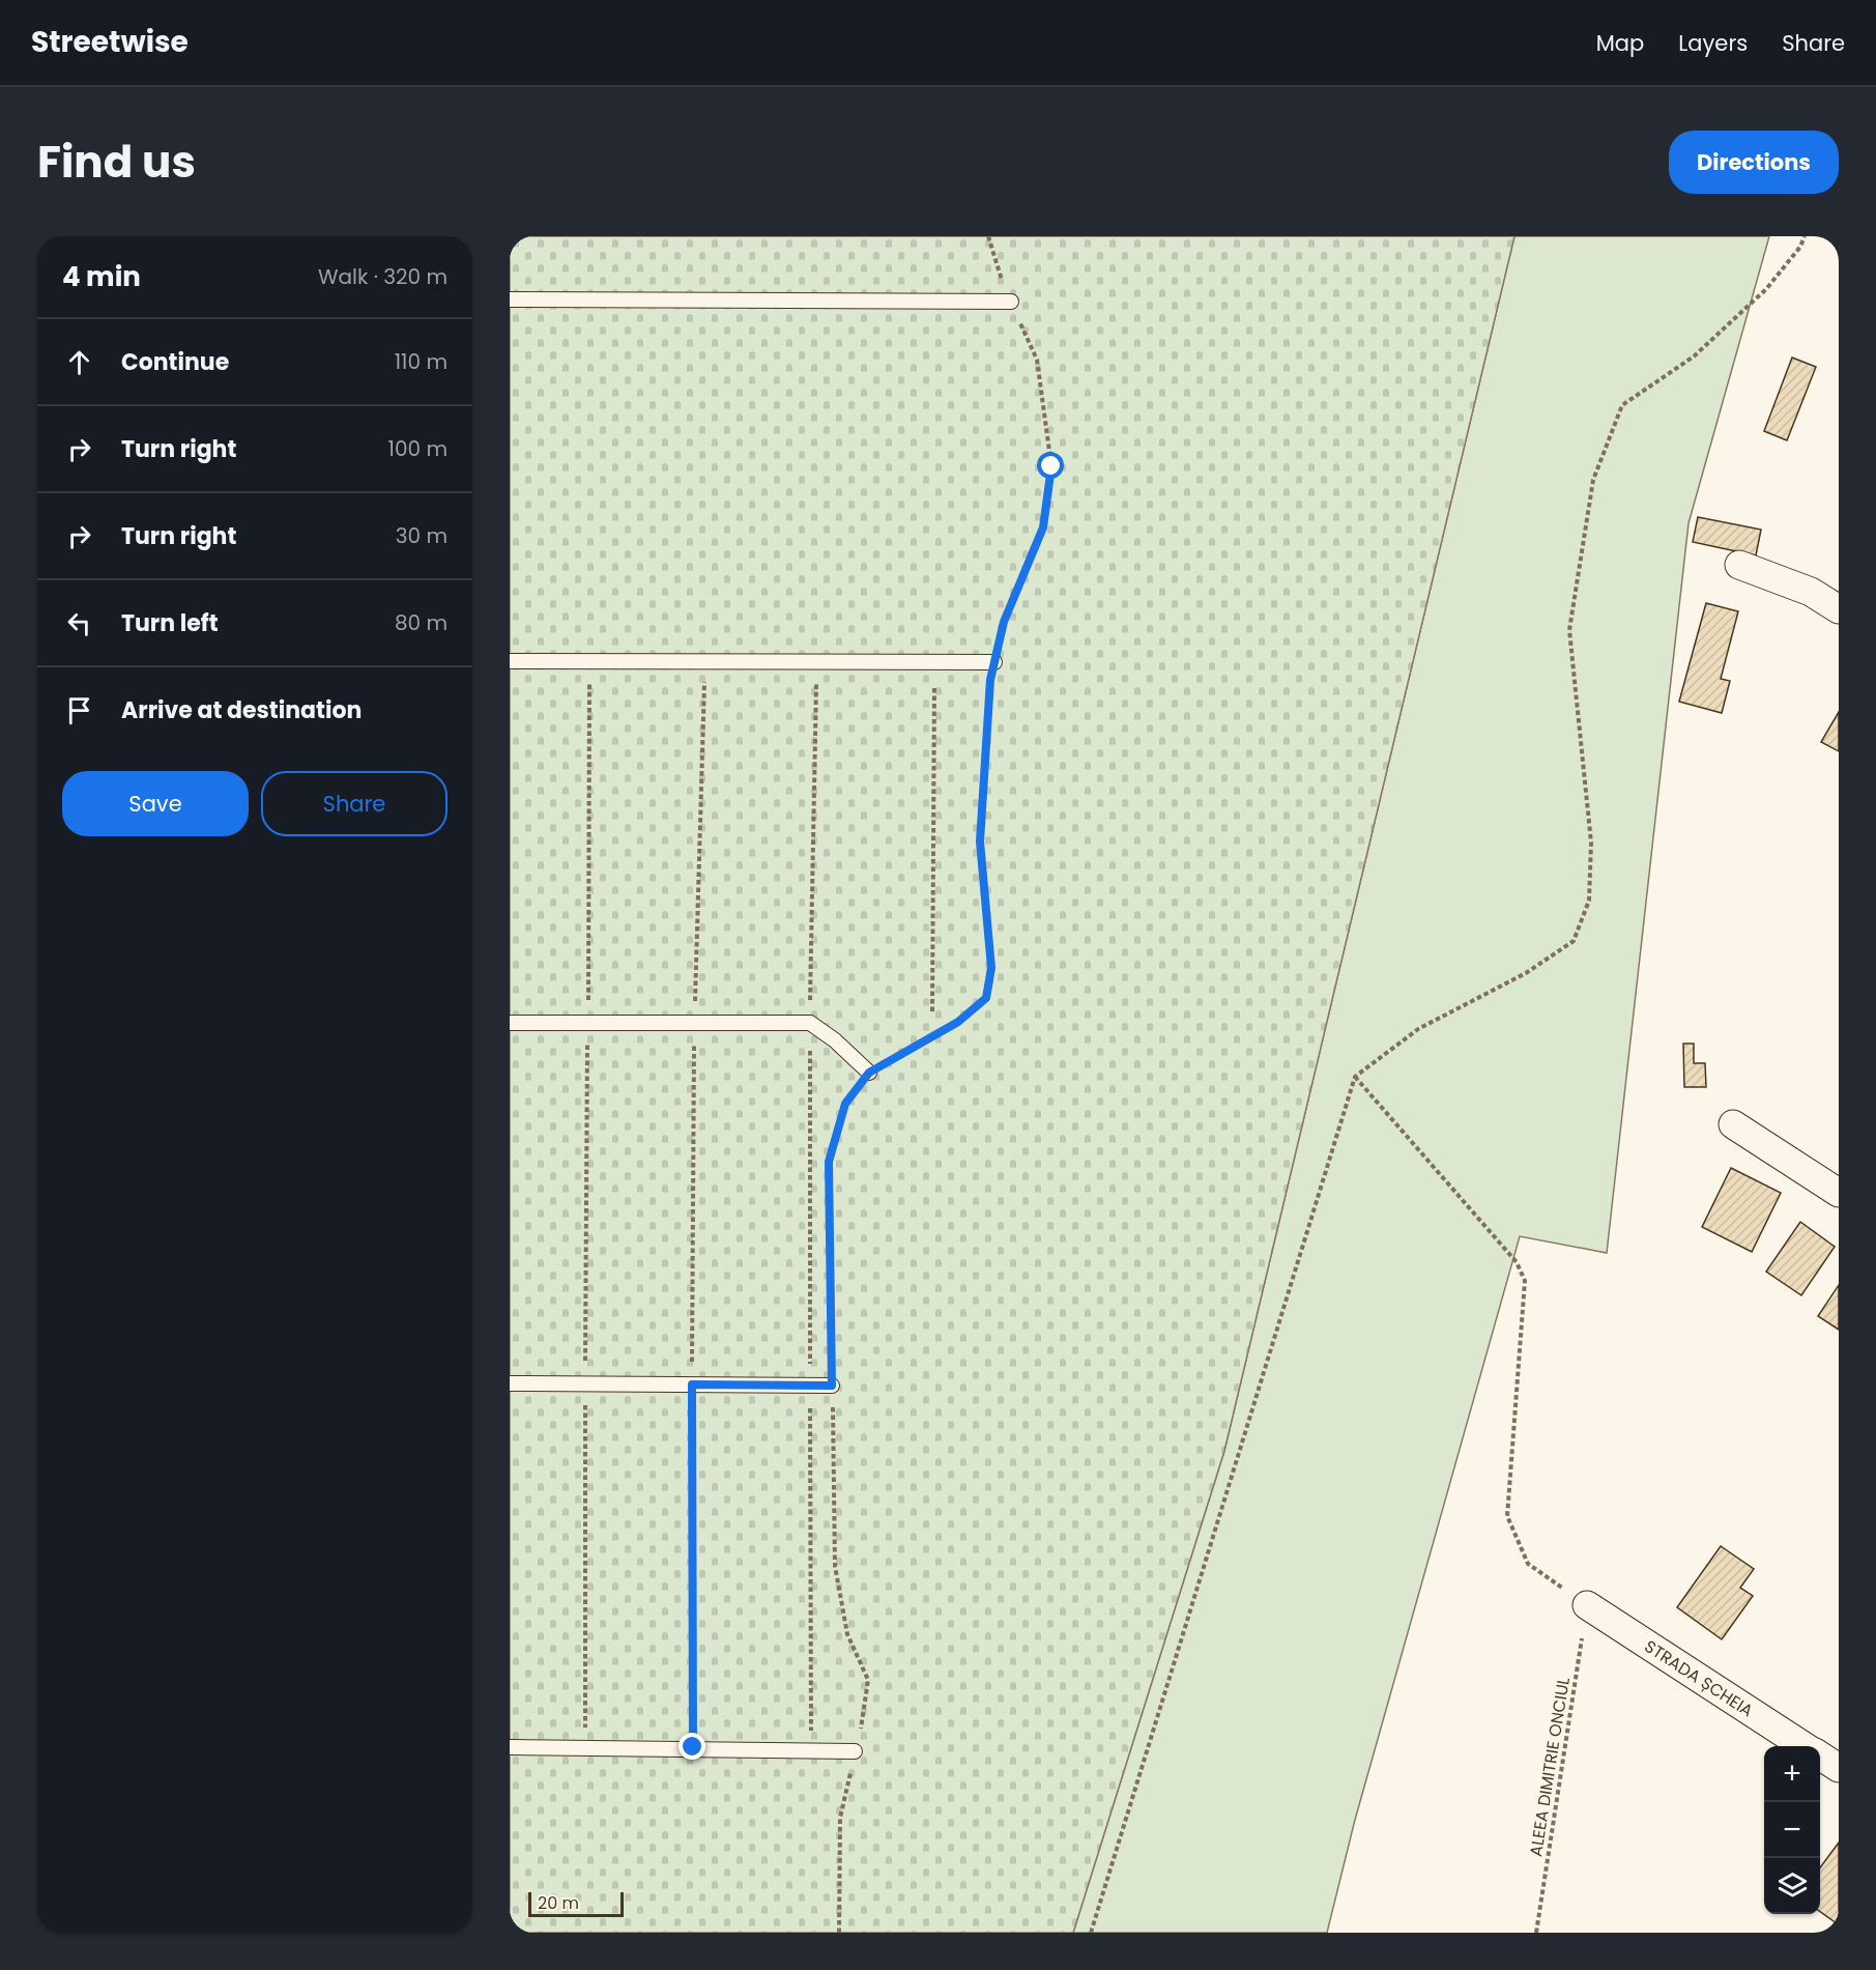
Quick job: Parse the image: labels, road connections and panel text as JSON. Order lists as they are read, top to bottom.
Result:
{
  "streets": {
    "street": ["STRADA ȘCHEIA"],
    "path": ["ALEEA DIMITRIE ONCIUL"]
  },
  "crossings": [
    ["STRADA ȘCHEIA", "ALEEA DIMITRIE ONCIUL"]
  ],
  "scale_bar": "20 m",
  "page": {
    "header": "Streetwise",
    "nav": ["Map", "Layers", "Share"],
    "title": "Find us",
    "buttons": [
      "Directions",
      ["Save", "Share"]
    ],
    "heading": ["4 min", "Walk · 320 m"],
    "list": [
      ["Continue", "110 m"],
      ["Turn right", "100 m"],
      ["Turn right", "30 m"],
      ["Turn left", "80 m"],
      "Arrive at destination"
    ],
    "map_buttons": ["+", "−"],
    "scale": "20 m"
  }
}
